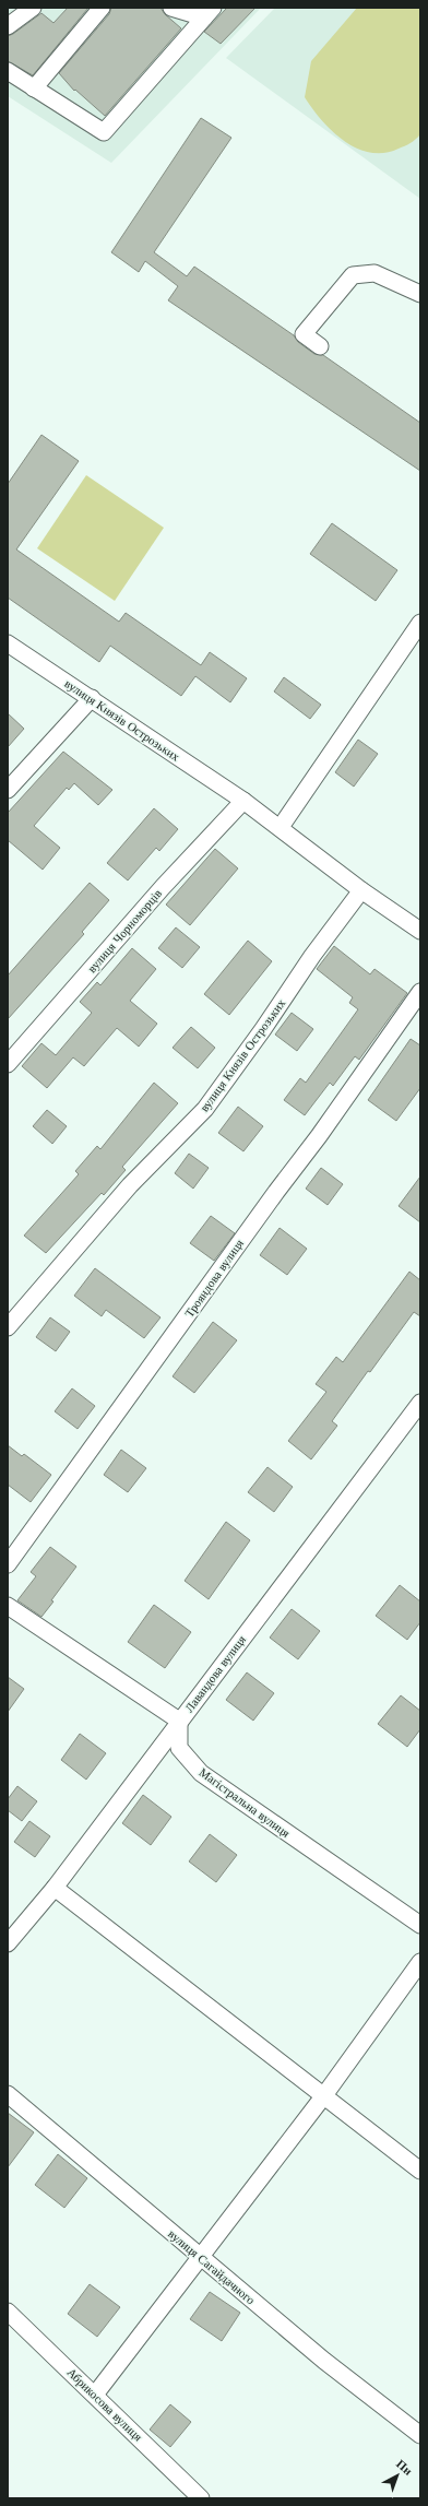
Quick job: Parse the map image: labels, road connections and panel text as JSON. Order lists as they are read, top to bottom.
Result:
{
  "streets": {
    "street": [
      "вулиця Князів Острозьких",
      "вулиця Чорноморців",
      "Трояндова вулиця",
      "Лавандова вулиця",
      "Магістральна вулиця",
      "вулиця Сагайдачного",
      "Абрикосова вулиця"
    ]
  },
  "crossings": [
    ["вулиця Князів Острозьких", "вулиця Чорноморців"],
    ["Лавандова вулиця", "Магістральна вулиця"]
  ],
  "north": "top right"
}
